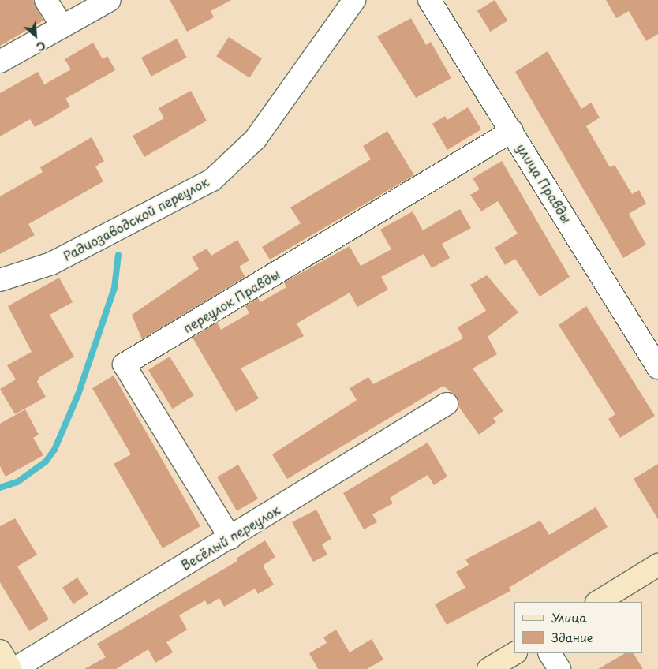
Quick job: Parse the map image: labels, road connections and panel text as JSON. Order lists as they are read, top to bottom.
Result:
{
  "streets": {
    "street": [
      "улица Правды",
      "Радиозаводской переулок",
      "переулок Правды",
      "Весёлый переулок"
    ]
  },
  "crossings": [
    ["улица Правды", "переулок Правды"],
    ["переулок Правды", "Весёлый переулок"]
  ],
  "legend": ["Улица", "Здание"],
  "north": "bottom right"
}
